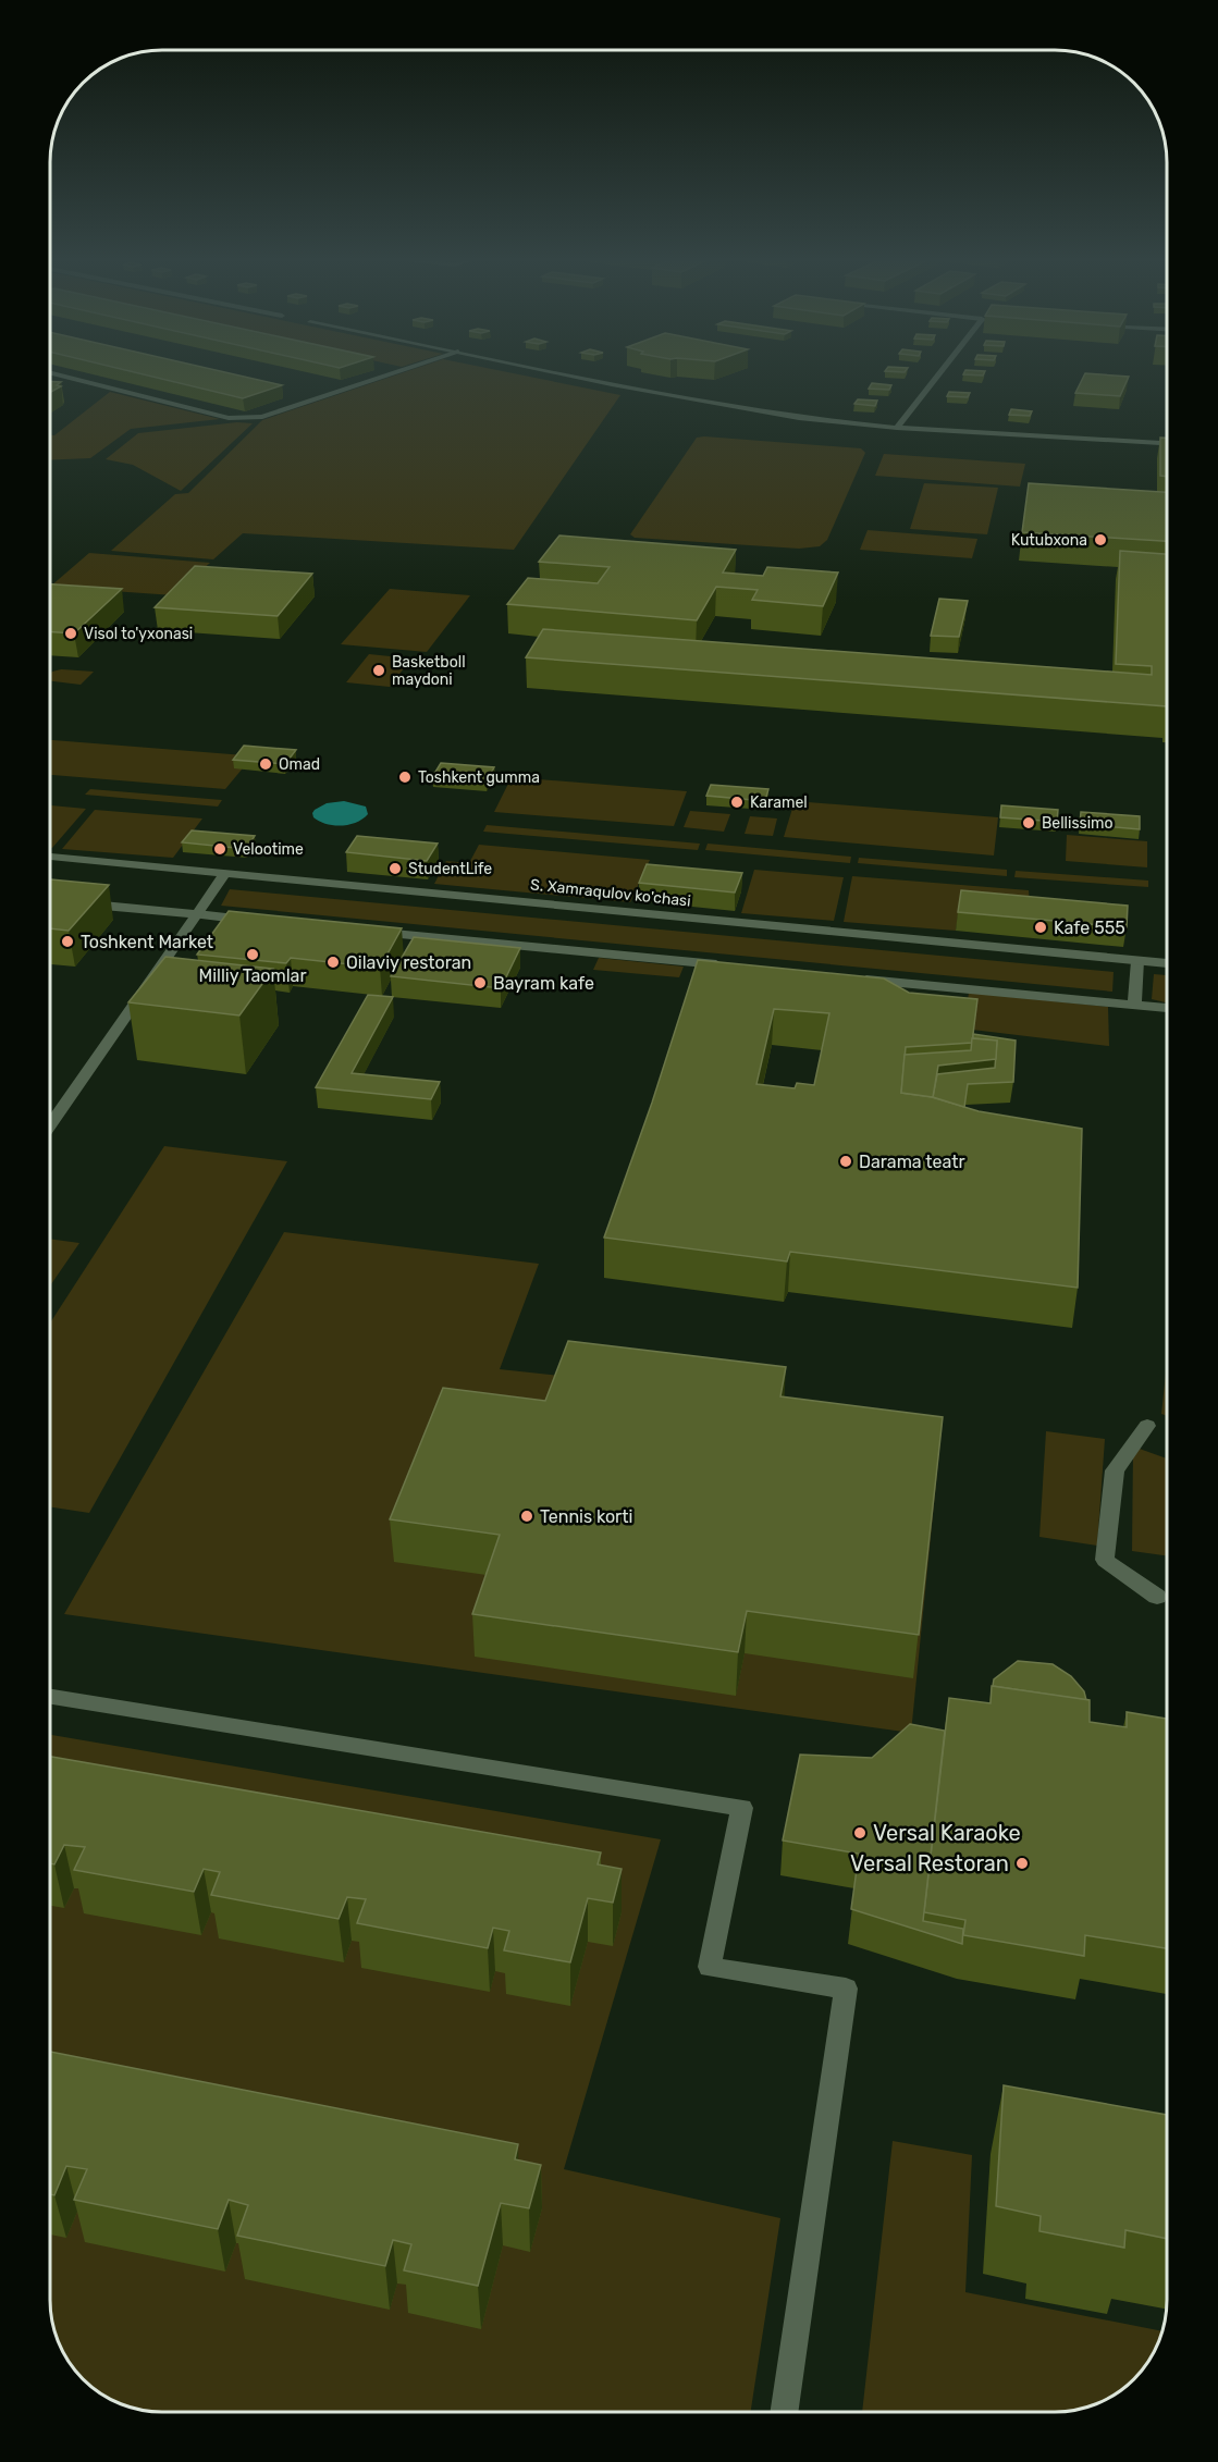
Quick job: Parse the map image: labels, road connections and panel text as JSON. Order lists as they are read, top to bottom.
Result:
{
  "streets": {
    "street": ["S. Xamraqulov ko'chasi"]
  },
  "places": [
    "Kutubxona",
    "Visol to'yxonasi",
    "Basketboll maydoni",
    "Omad",
    "Toshkent gumma",
    "Karamel",
    "Bellissimo",
    "Velootime",
    "StudentLife",
    "Kafe 555",
    "Toshkent Market",
    "Milliy Taomlar",
    "Oilaviy restoran",
    "Bayram kafe",
    "Darama teatr",
    "Tennis korti",
    "Versal Karaoke",
    "Versal Restoran"
  ]
}
